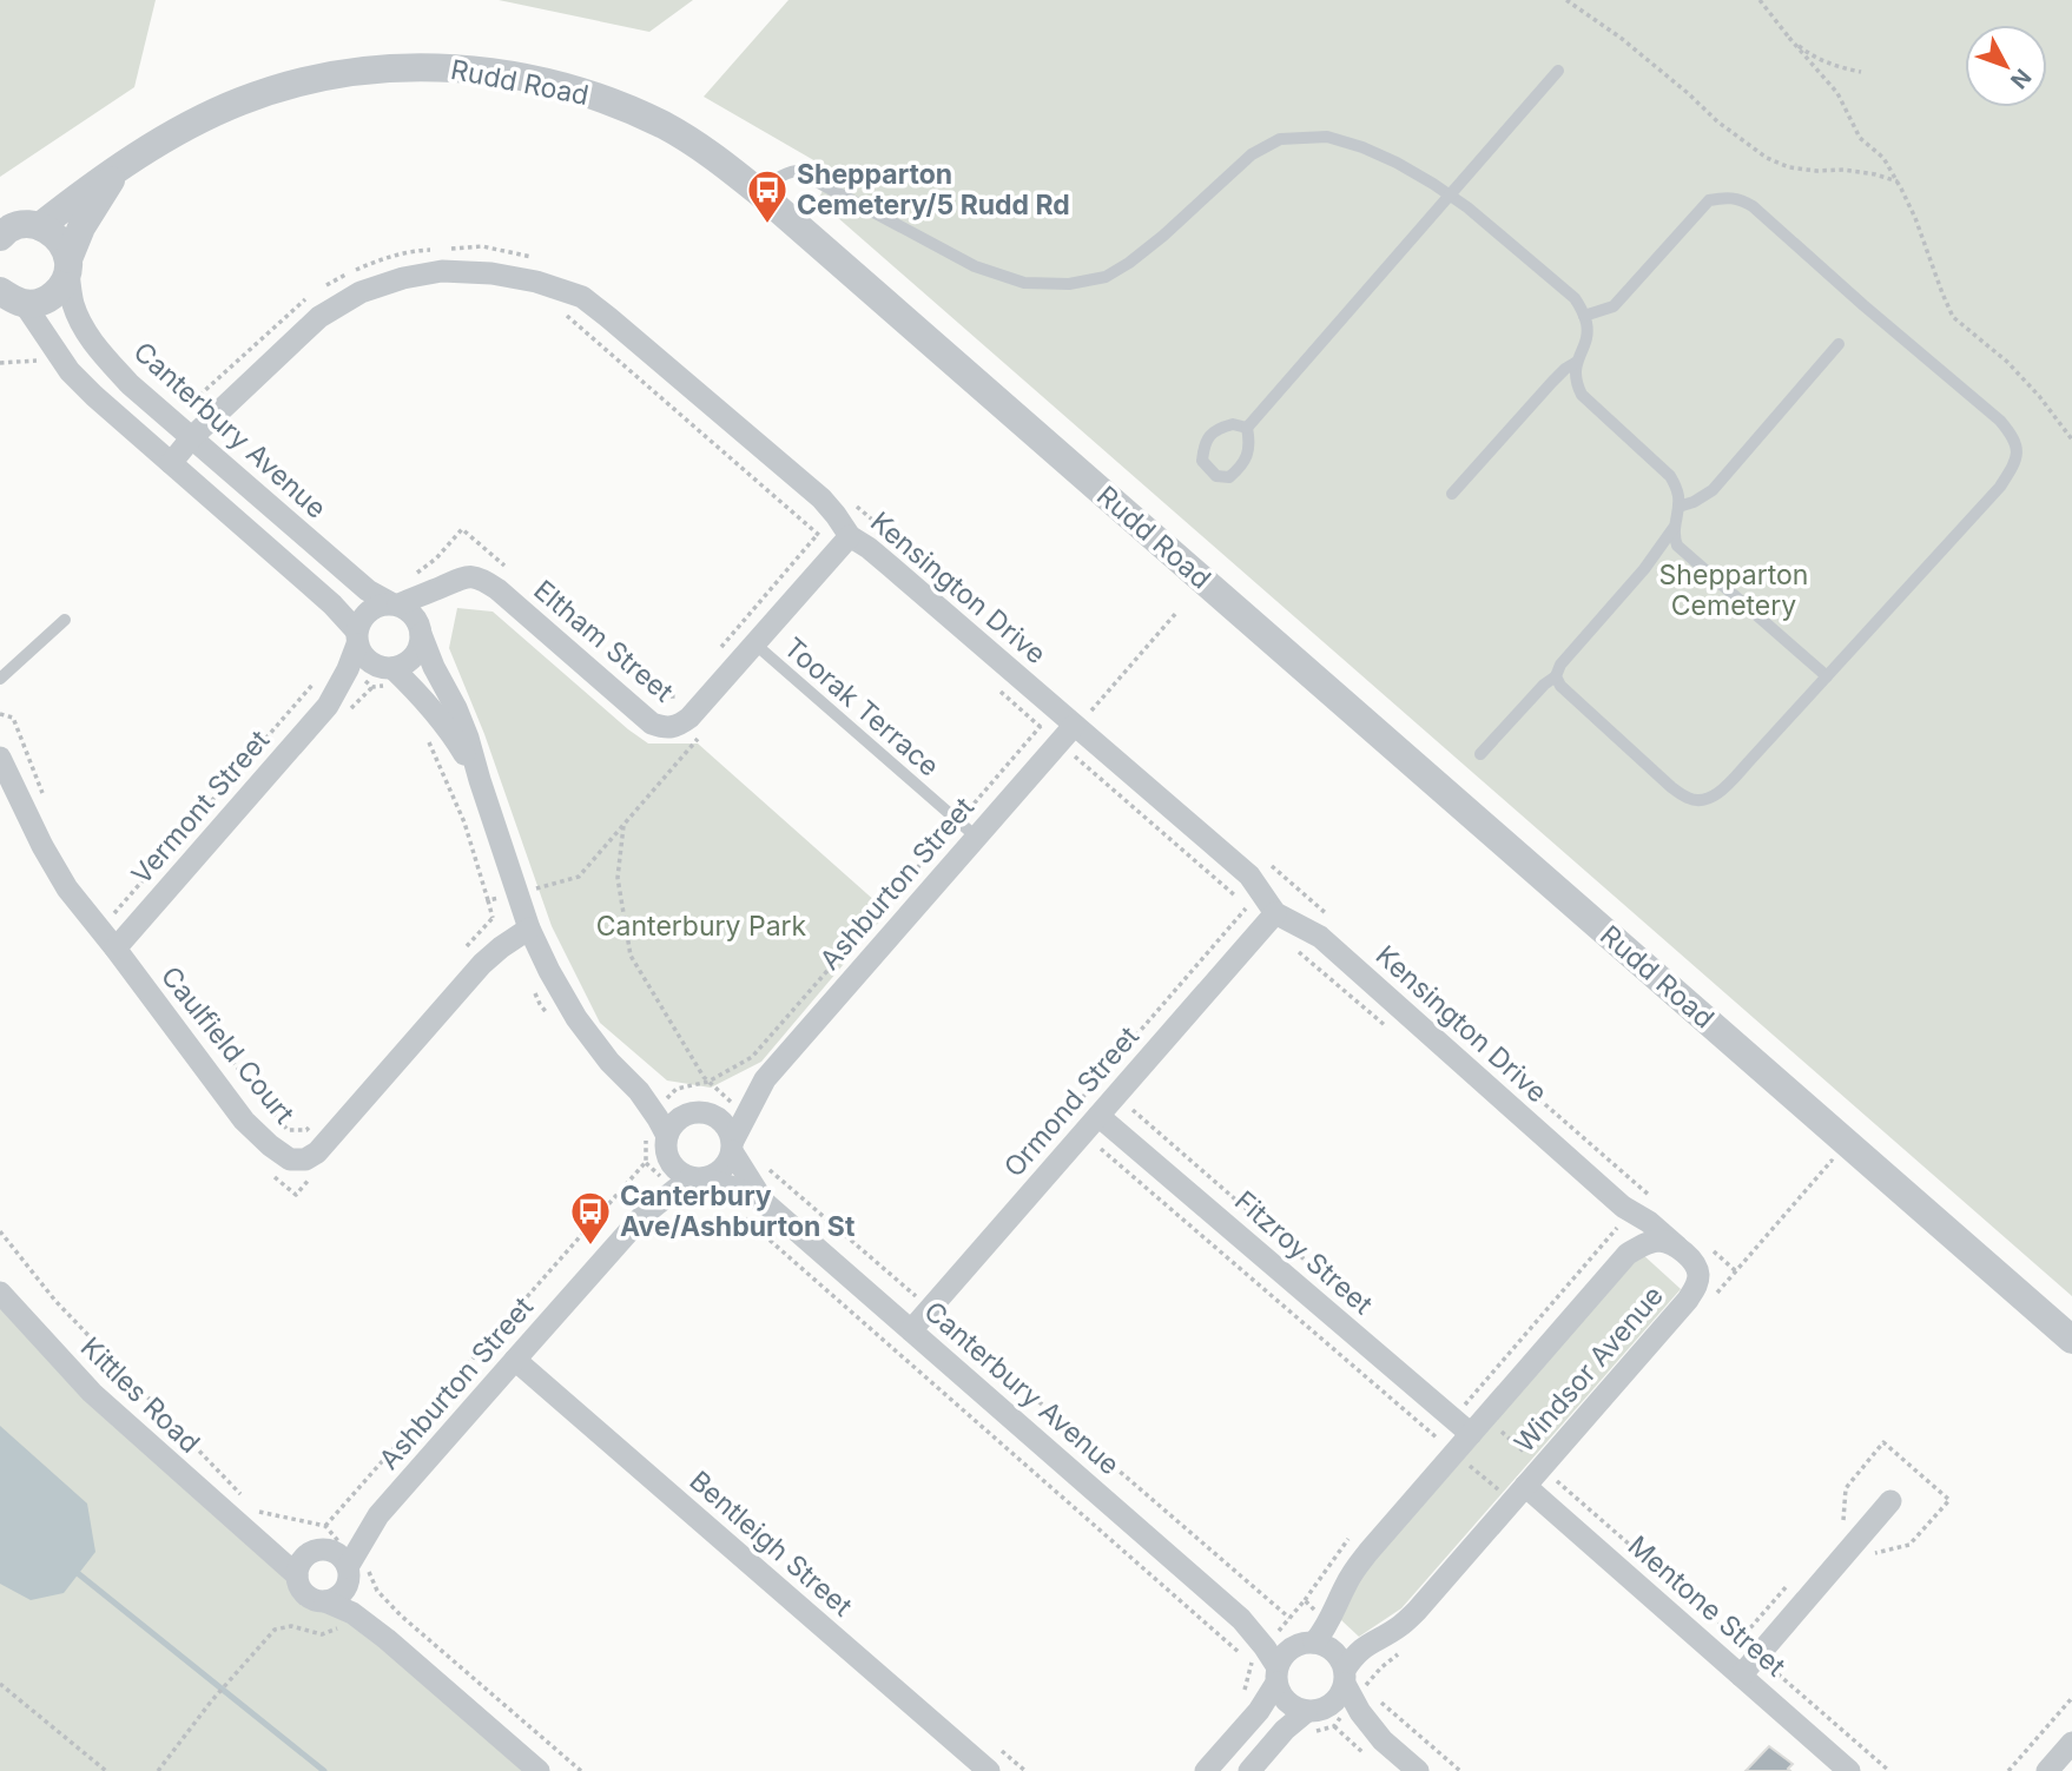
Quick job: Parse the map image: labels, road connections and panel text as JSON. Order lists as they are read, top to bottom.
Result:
{
  "streets": {
    "street": [
      "Rudd Road",
      "Canterbury Avenue",
      "Kensington Drive",
      "Eltham Street",
      "Vermont Street",
      "Ashburton Street",
      "Caulfield Court",
      "Ormond Street",
      "Fitzroy Street",
      "Windsor Avenue",
      "Kittles Road",
      "Bentleigh Street",
      "Mentone Street"
    ],
    "lane": ["Toorak Terrace"]
  },
  "crossings": [
    ["Rudd Road", "Canterbury Avenue"],
    ["Canterbury Avenue", "Kensington Drive"],
    ["Canterbury Avenue", "Vermont Street"],
    ["Canterbury Avenue", "Ashburton Street"],
    ["Canterbury Avenue", "Ormond Street"],
    ["Canterbury Avenue", "Windsor Avenue"],
    ["Kensington Drive", "Eltham Street"],
    ["Kensington Drive", "Ashburton Street"],
    ["Kensington Drive", "Ormond Street"],
    ["Kensington Drive", "Windsor Avenue"],
    ["Eltham Street", "Toorak Terrace"],
    ["Toorak Terrace", "Ashburton Street"],
    ["Vermont Street", "Caulfield Court"],
    ["Ashburton Street", "Kittles Road"],
    ["Ashburton Street", "Bentleigh Street"],
    ["Ormond Street", "Fitzroy Street"],
    ["Fitzroy Street", "Windsor Avenue"],
    ["Windsor Avenue", "Mentone Street"]
  ],
  "parks": ["Shepparton Cemetery", "Canterbury Park"],
  "places": {
    "bus stop": ["Shepparton Cemetery/5 Rudd Rd", "Canterbury Ave/Ashburton St"]
  },
  "north": "bottom right"
}
